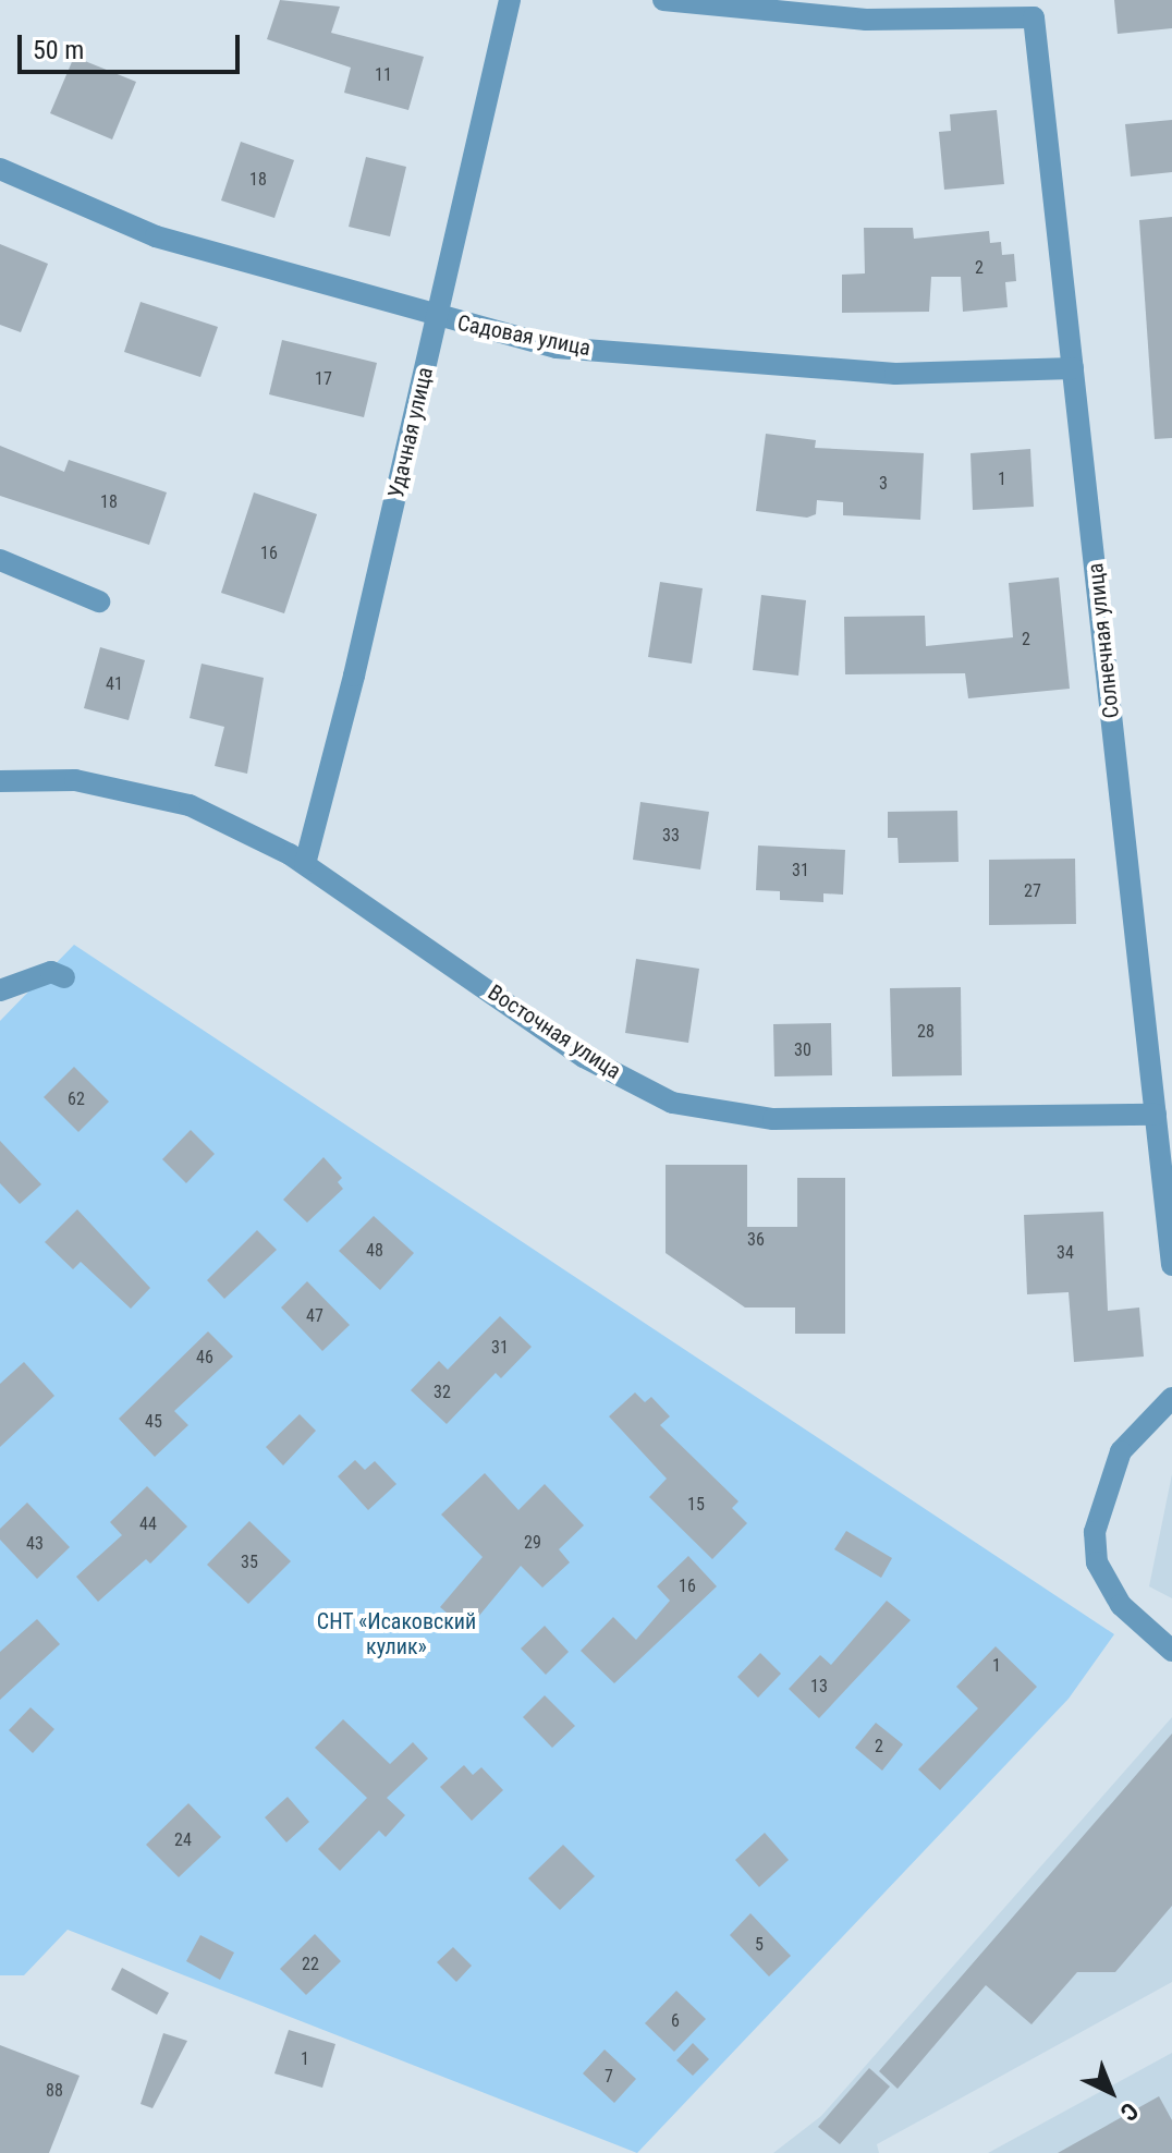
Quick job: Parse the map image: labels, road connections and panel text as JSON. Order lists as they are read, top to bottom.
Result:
{
  "streets": {
    "street": [
      "Садовая улица",
      "Удачная улица",
      "Солнечная улица",
      "Восточная улица"
    ]
  },
  "crossings": [
    ["Садовая улица", "Удачная улица"],
    ["Садовая улица", "Солнечная улица"],
    ["Удачная улица", "Восточная улица"],
    ["Солнечная улица", "Восточная улица"]
  ],
  "parks": ["СНТ «Исаковский кулик»"],
  "house_numbers": [
    "11",
    "18",
    "2",
    "17",
    "1",
    "3",
    "18",
    "16",
    "2",
    "41",
    "33",
    "31",
    "27",
    "28",
    "30",
    "62",
    "36",
    "48",
    "34",
    "47",
    "31",
    "46",
    "32",
    "45",
    "15",
    "44",
    "29",
    "43",
    "35",
    "16",
    "1",
    "13",
    "2",
    "24",
    "5",
    "22",
    "6",
    "1",
    "7",
    "88"
  ],
  "scale_bar": "50 m",
  "north": "bottom right"
}
